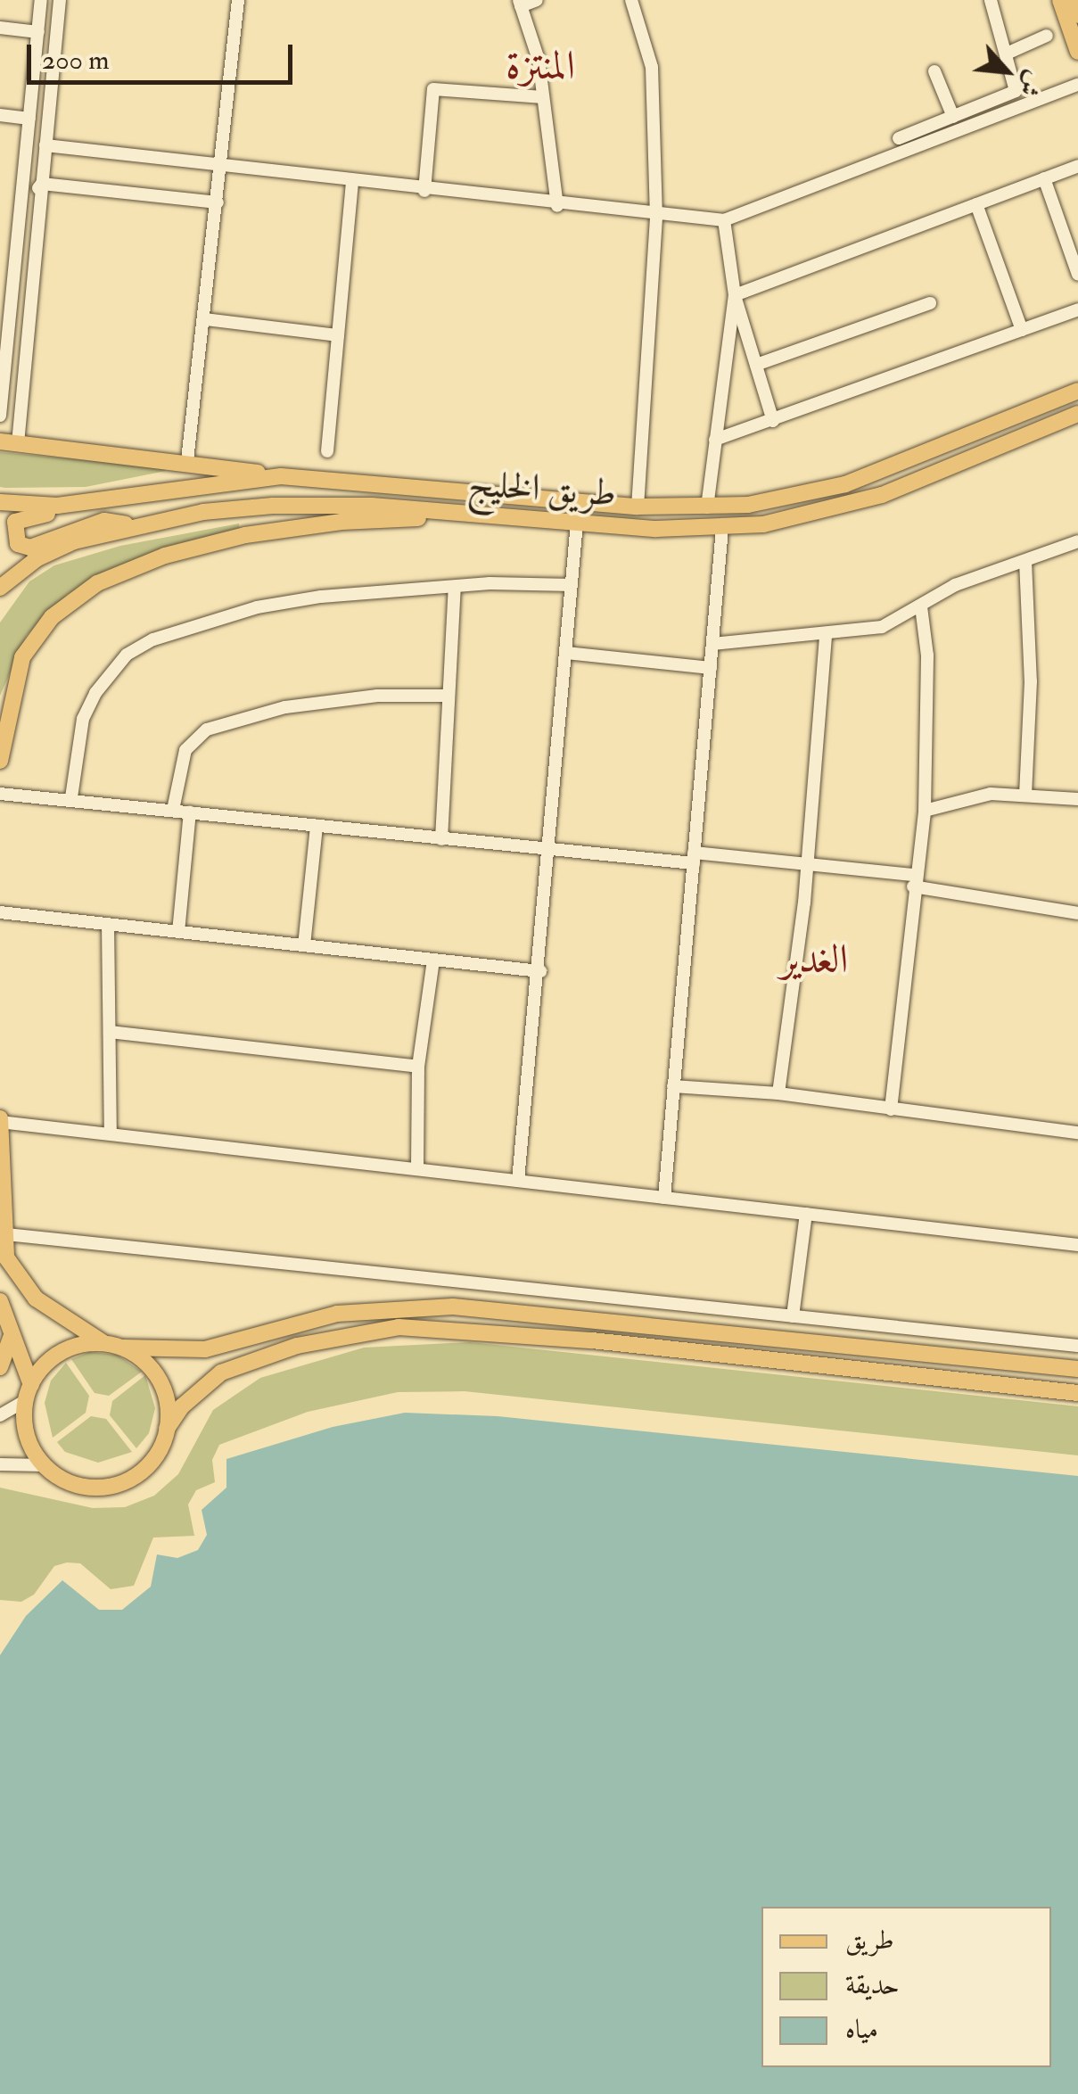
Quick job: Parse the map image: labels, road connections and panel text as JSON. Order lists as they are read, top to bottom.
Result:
{
  "streets": {
    "main road": ["طريق الخليج"]
  },
  "districts": ["المنتزة", "الغدير"],
  "legend": ["طريق", "حديقة", "مياه"],
  "scale_bar": "200 m",
  "north": "bottom right"
}
